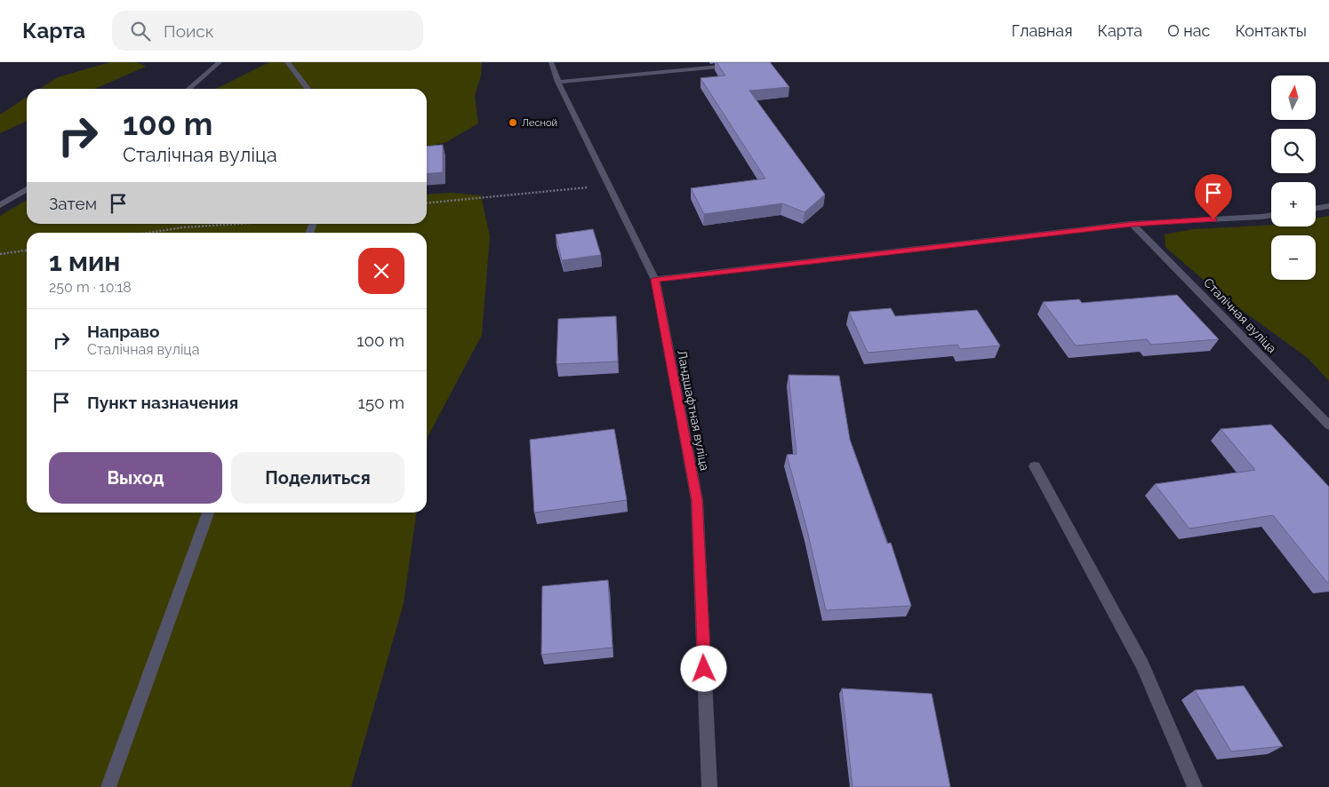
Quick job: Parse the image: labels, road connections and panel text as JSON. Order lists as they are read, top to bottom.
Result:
{
  "streets": {
    "street": ["Сталічная вуліца", "Ландшафтная вуліца"]
  },
  "places": ["Лесной"],
  "north": "top",
  "page": {
    "header": "Карта",
    "search": "Поиск",
    "nav": [
      "Главная",
      "Карта",
      "О нас",
      "Контакты"
    ],
    "map_buttons": ["+", "−"],
    "turn": ["100 m", "Сталічная вуліца"],
    "then": "Затем",
    "heading": ["1 мин", "250 m · 10:18"],
    "list": [
      {
        "name": "Направо",
        "note": "Сталічная вуліца",
        "value": "100 m"
      },
      {
        "name": "Пункт назначения",
        "value": "150 m"
      }
    ],
    "buttons": ["Выход", "Поделиться"]
  }
}
